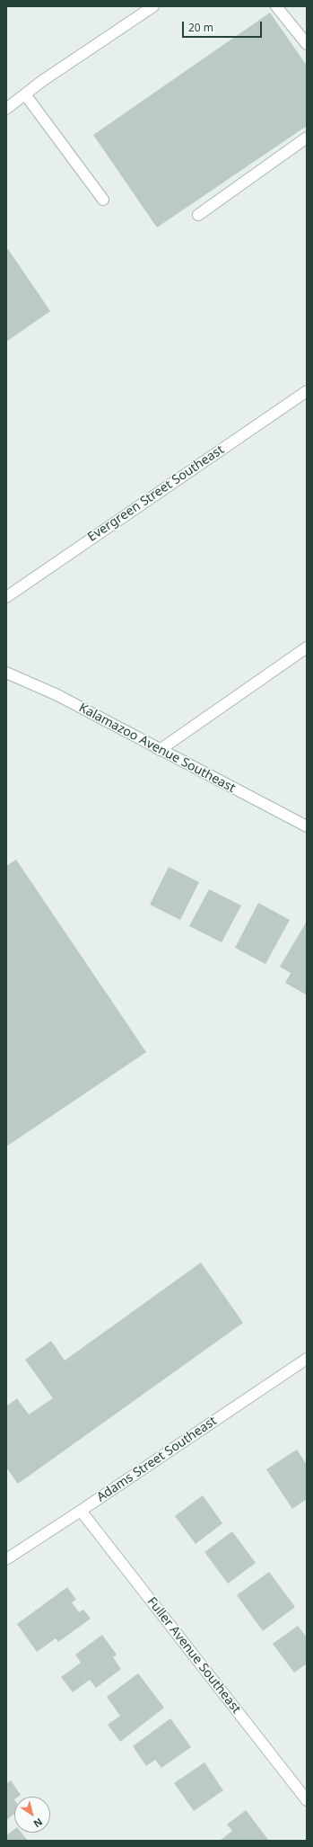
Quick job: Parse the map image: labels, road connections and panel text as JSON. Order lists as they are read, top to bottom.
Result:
{
  "streets": {
    "street": [
      "Evergreen Street Southeast",
      "Kalamazoo Avenue Southeast",
      "Adams Street Southeast",
      "Fuller Avenue Southeast"
    ]
  },
  "crossings": [
    ["Adams Street Southeast", "Fuller Avenue Southeast"]
  ],
  "scale_bar": "20 m",
  "north": "bottom right"
}
